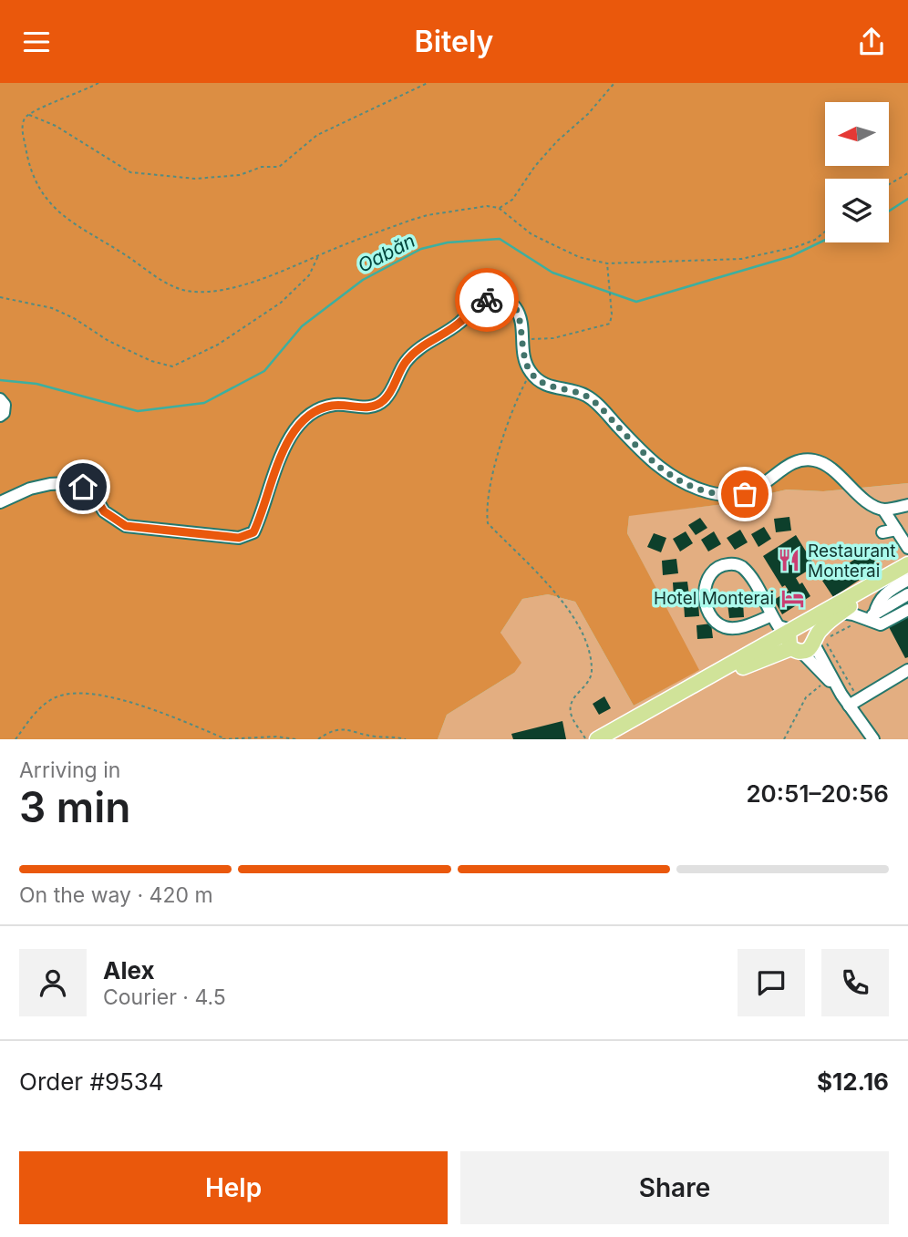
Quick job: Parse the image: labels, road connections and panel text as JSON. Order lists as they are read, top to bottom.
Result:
{
  "water": ["Oabăn"],
  "places": {
    "restaurant": ["Restaurant Monterai"],
    "hotel": ["Hotel Monterai"]
  },
  "north": "left",
  "page": {
    "header": "Bitely",
    "heading": ["3 min", "Arriving in", "20:51–20:56"],
    "panel": [
      "Alex",
      "Courier · 4.5",
      "Order #9534",
      "$12.16"
    ],
    "bar": "On the way · 420 m",
    "buttons": ["Help", "Share"]
  }
}
